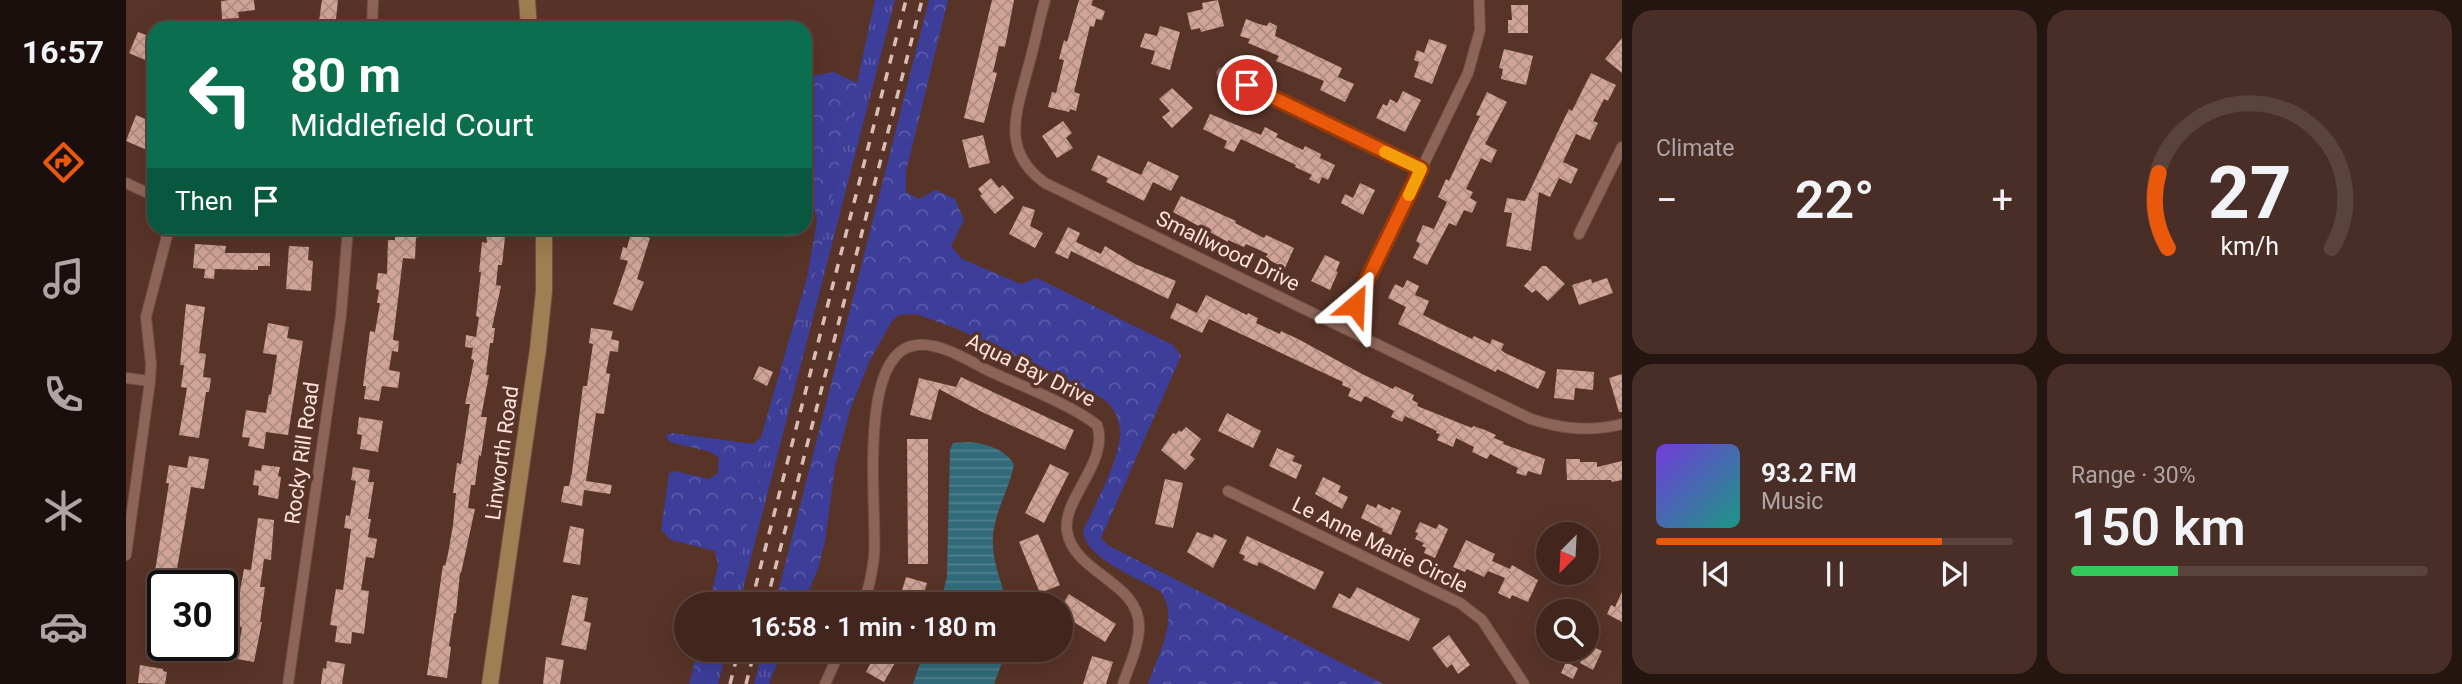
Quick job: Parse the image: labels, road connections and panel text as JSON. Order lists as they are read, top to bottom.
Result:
{
  "streets": {
    "main road": ["Linworth Road"],
    "street": [
      "Smallwood Drive",
      "Aqua Bay Drive",
      "Rocky Rill Road",
      "Le Anne Marie Circle"
    ]
  },
  "north": "bottom left",
  "page": {
    "tabs": "16:57",
    "tile": [
      "Climate",
      ["Range · 30%", "150 km"]
    ],
    "turn": ["80 m", "Middlefield Court"],
    "then": "Then",
    "heat": ["−", "22°", "+"],
    "song": ["93.2 FM", "Music"],
    "limit": "30",
    "trip": "16:58 · 1 min · 180 m",
    "gauge": ["27", "km/h"]
  }
}
